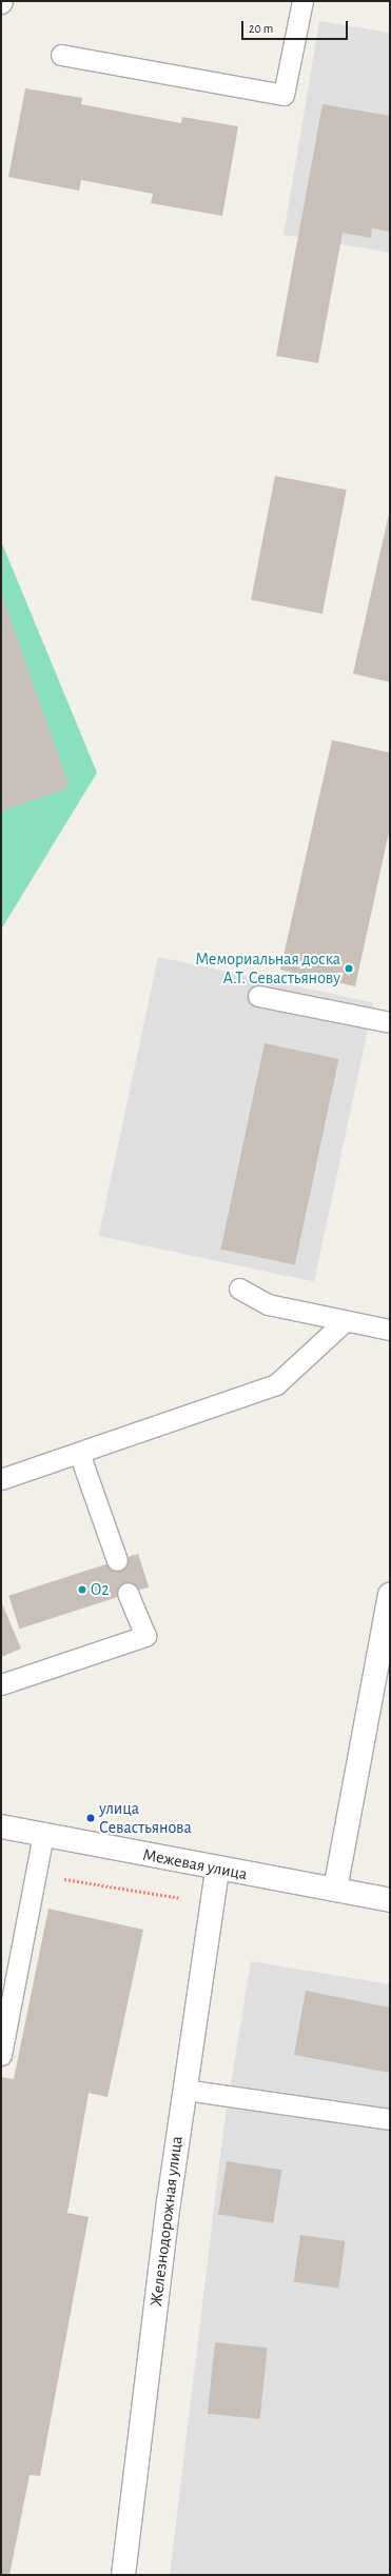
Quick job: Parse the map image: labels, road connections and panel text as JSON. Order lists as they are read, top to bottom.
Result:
{
  "streets": {
    "street": ["Межевая улица", "Железнодорожная улица"]
  },
  "crossings": [
    ["Межевая улица", "Железнодорожная улица"]
  ],
  "places": ["Мемориальная доска А.Т. Севастьянову", "O2", "улица Севастьянова"],
  "scale_bar": "20 m"
}
